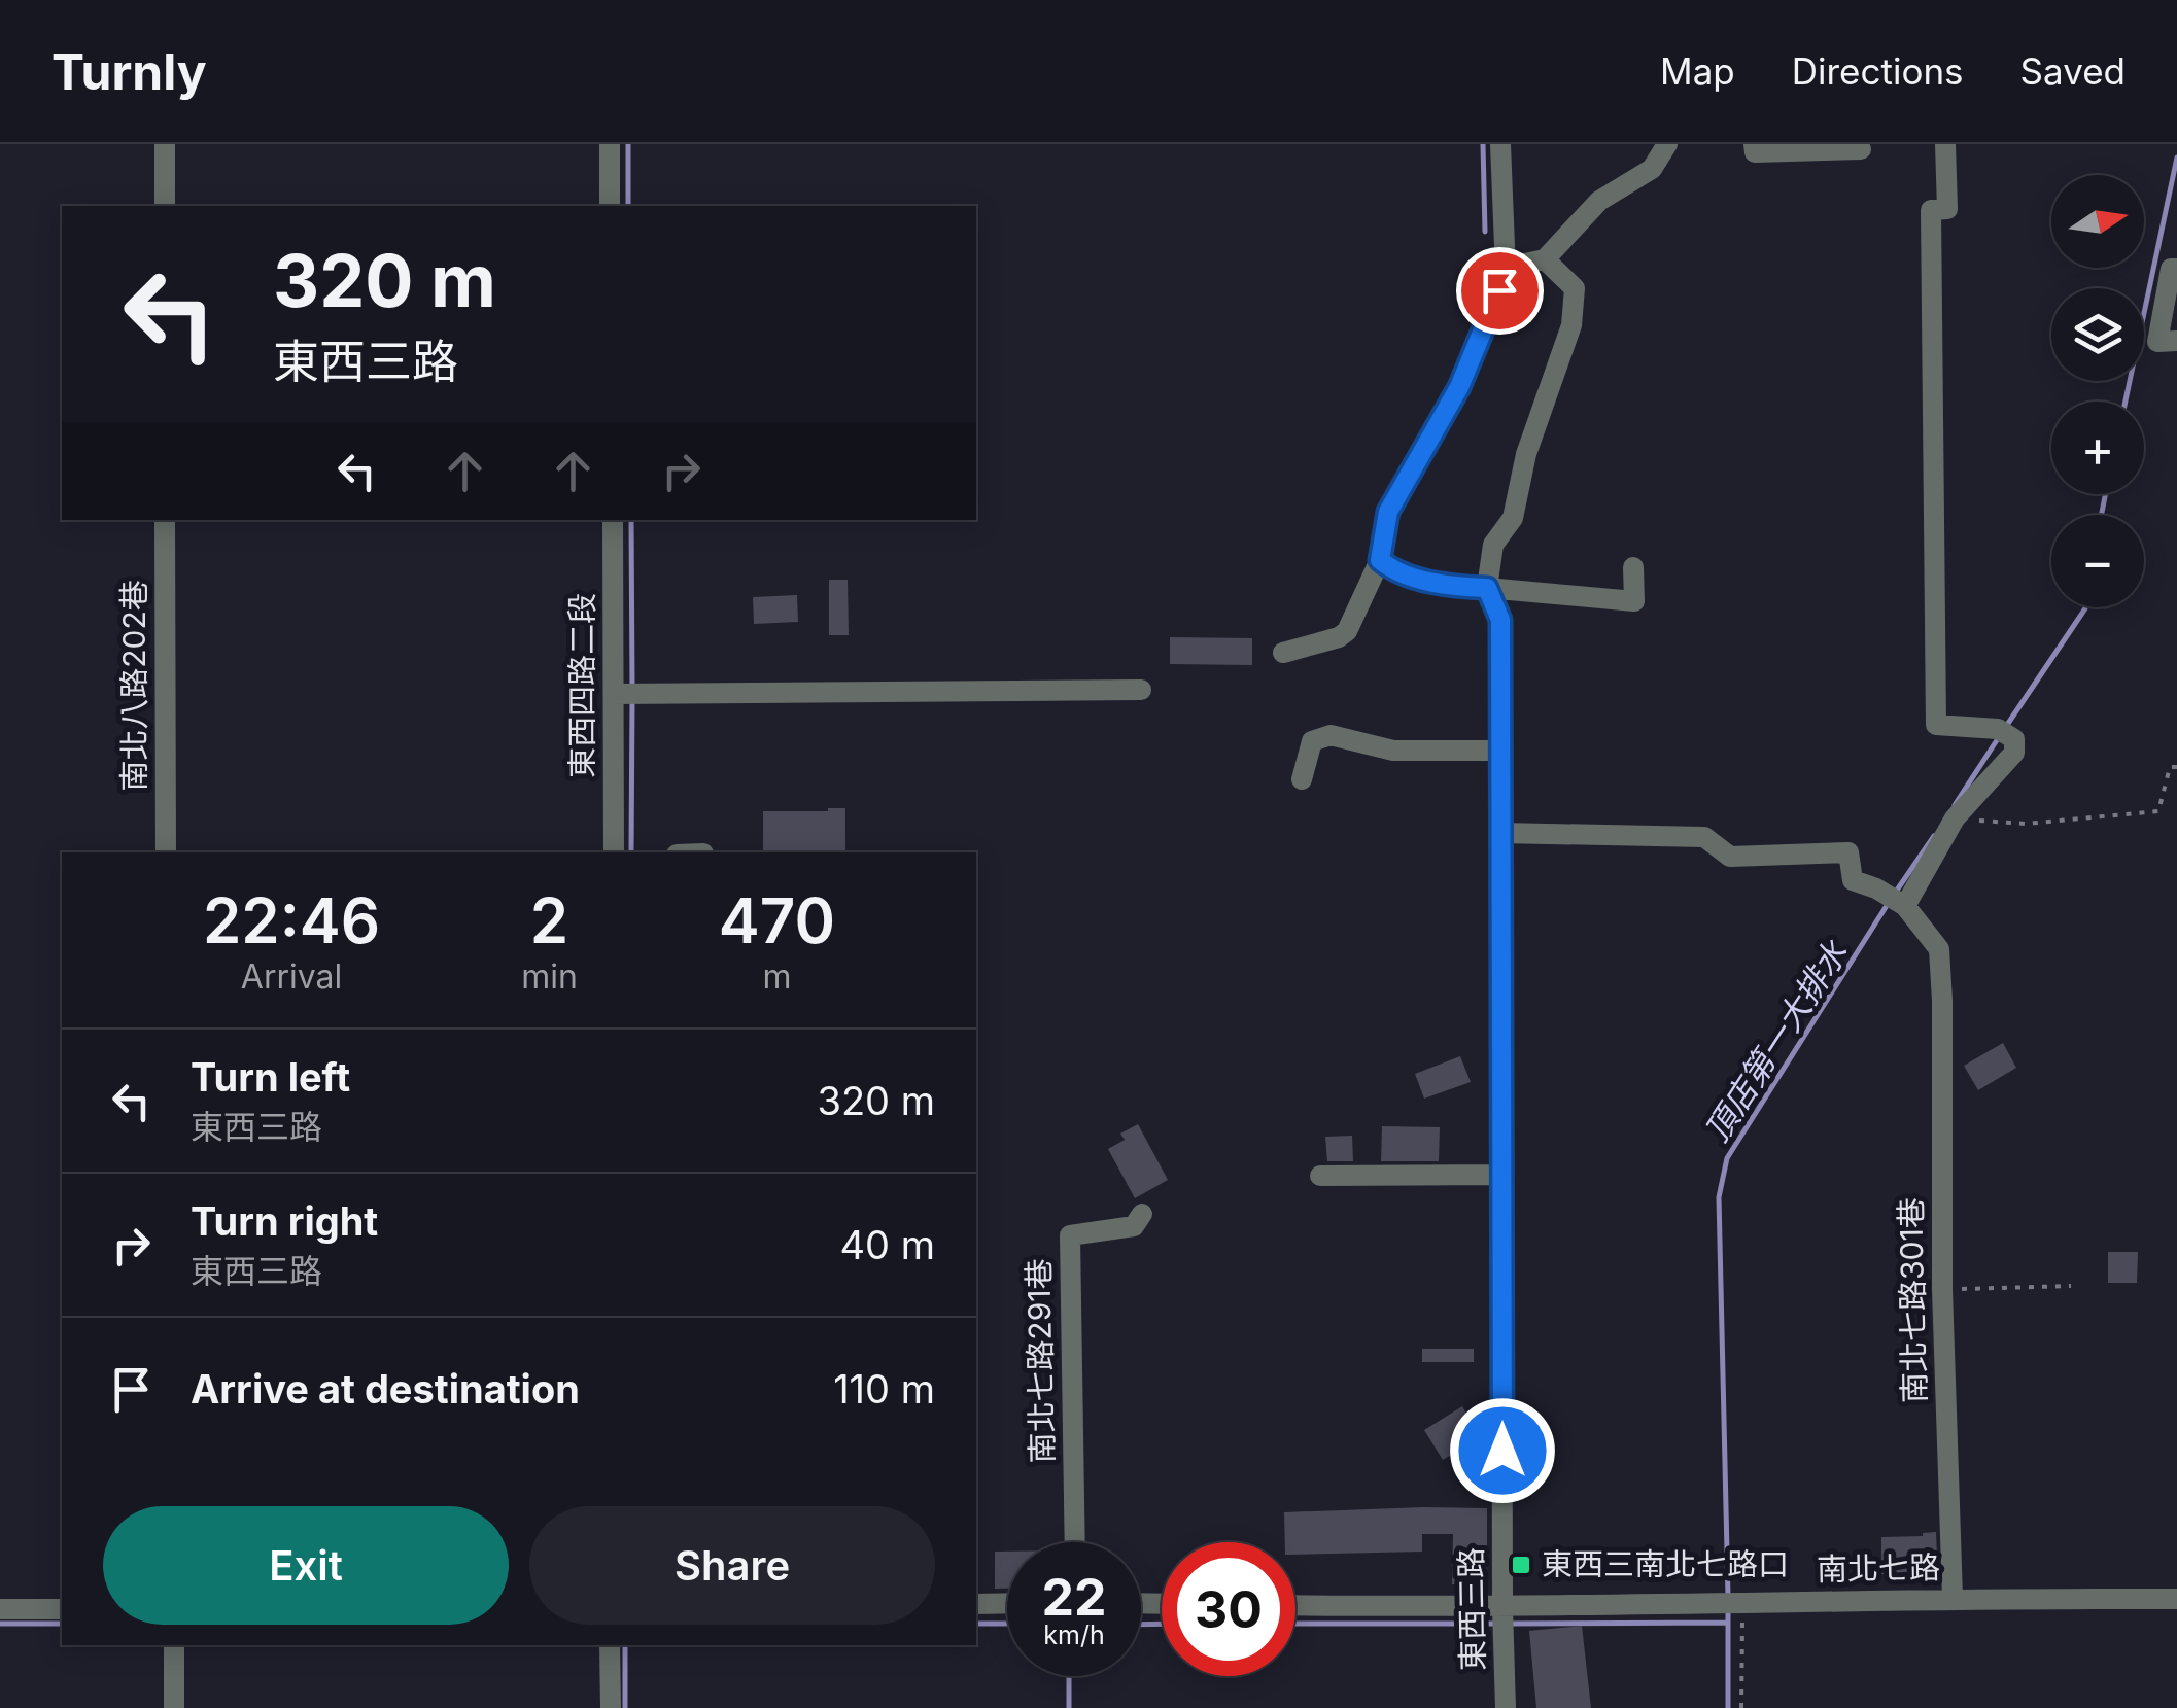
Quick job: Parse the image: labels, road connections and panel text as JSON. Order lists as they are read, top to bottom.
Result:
{
  "streets": {
    "street": [
      "南北八路202巷",
      "東西四路二段",
      "南北七路301巷",
      "南北七路291巷",
      "南北七路",
      "東西三路"
    ]
  },
  "crossings": [
    ["南北七路301巷", "南北七路"],
    ["南北七路", "東西三路"]
  ],
  "water": ["頂店第一大排水"],
  "places": {
    "transit": ["東西三南北七路口"]
  },
  "north": "right",
  "page": {
    "header": "Turnly",
    "nav": ["Map", "Directions", "Saved"],
    "map_buttons": ["+", "−"],
    "turn": ["320 m", "東西三路"],
    "eta": [
      "22:46",
      "Arrival",
      "2",
      "min",
      "470",
      "m"
    ],
    "list": [
      {
        "name": "Turn left",
        "note": "東西三路",
        "value": "320 m"
      },
      {
        "name": "Turn right",
        "note": "東西三路",
        "value": "40 m"
      },
      {
        "name": "Arrive at destination",
        "value": "110 m"
      }
    ],
    "buttons": ["Exit", "Share"],
    "speed": "22 km/h",
    "limit": "30"
  }
}
